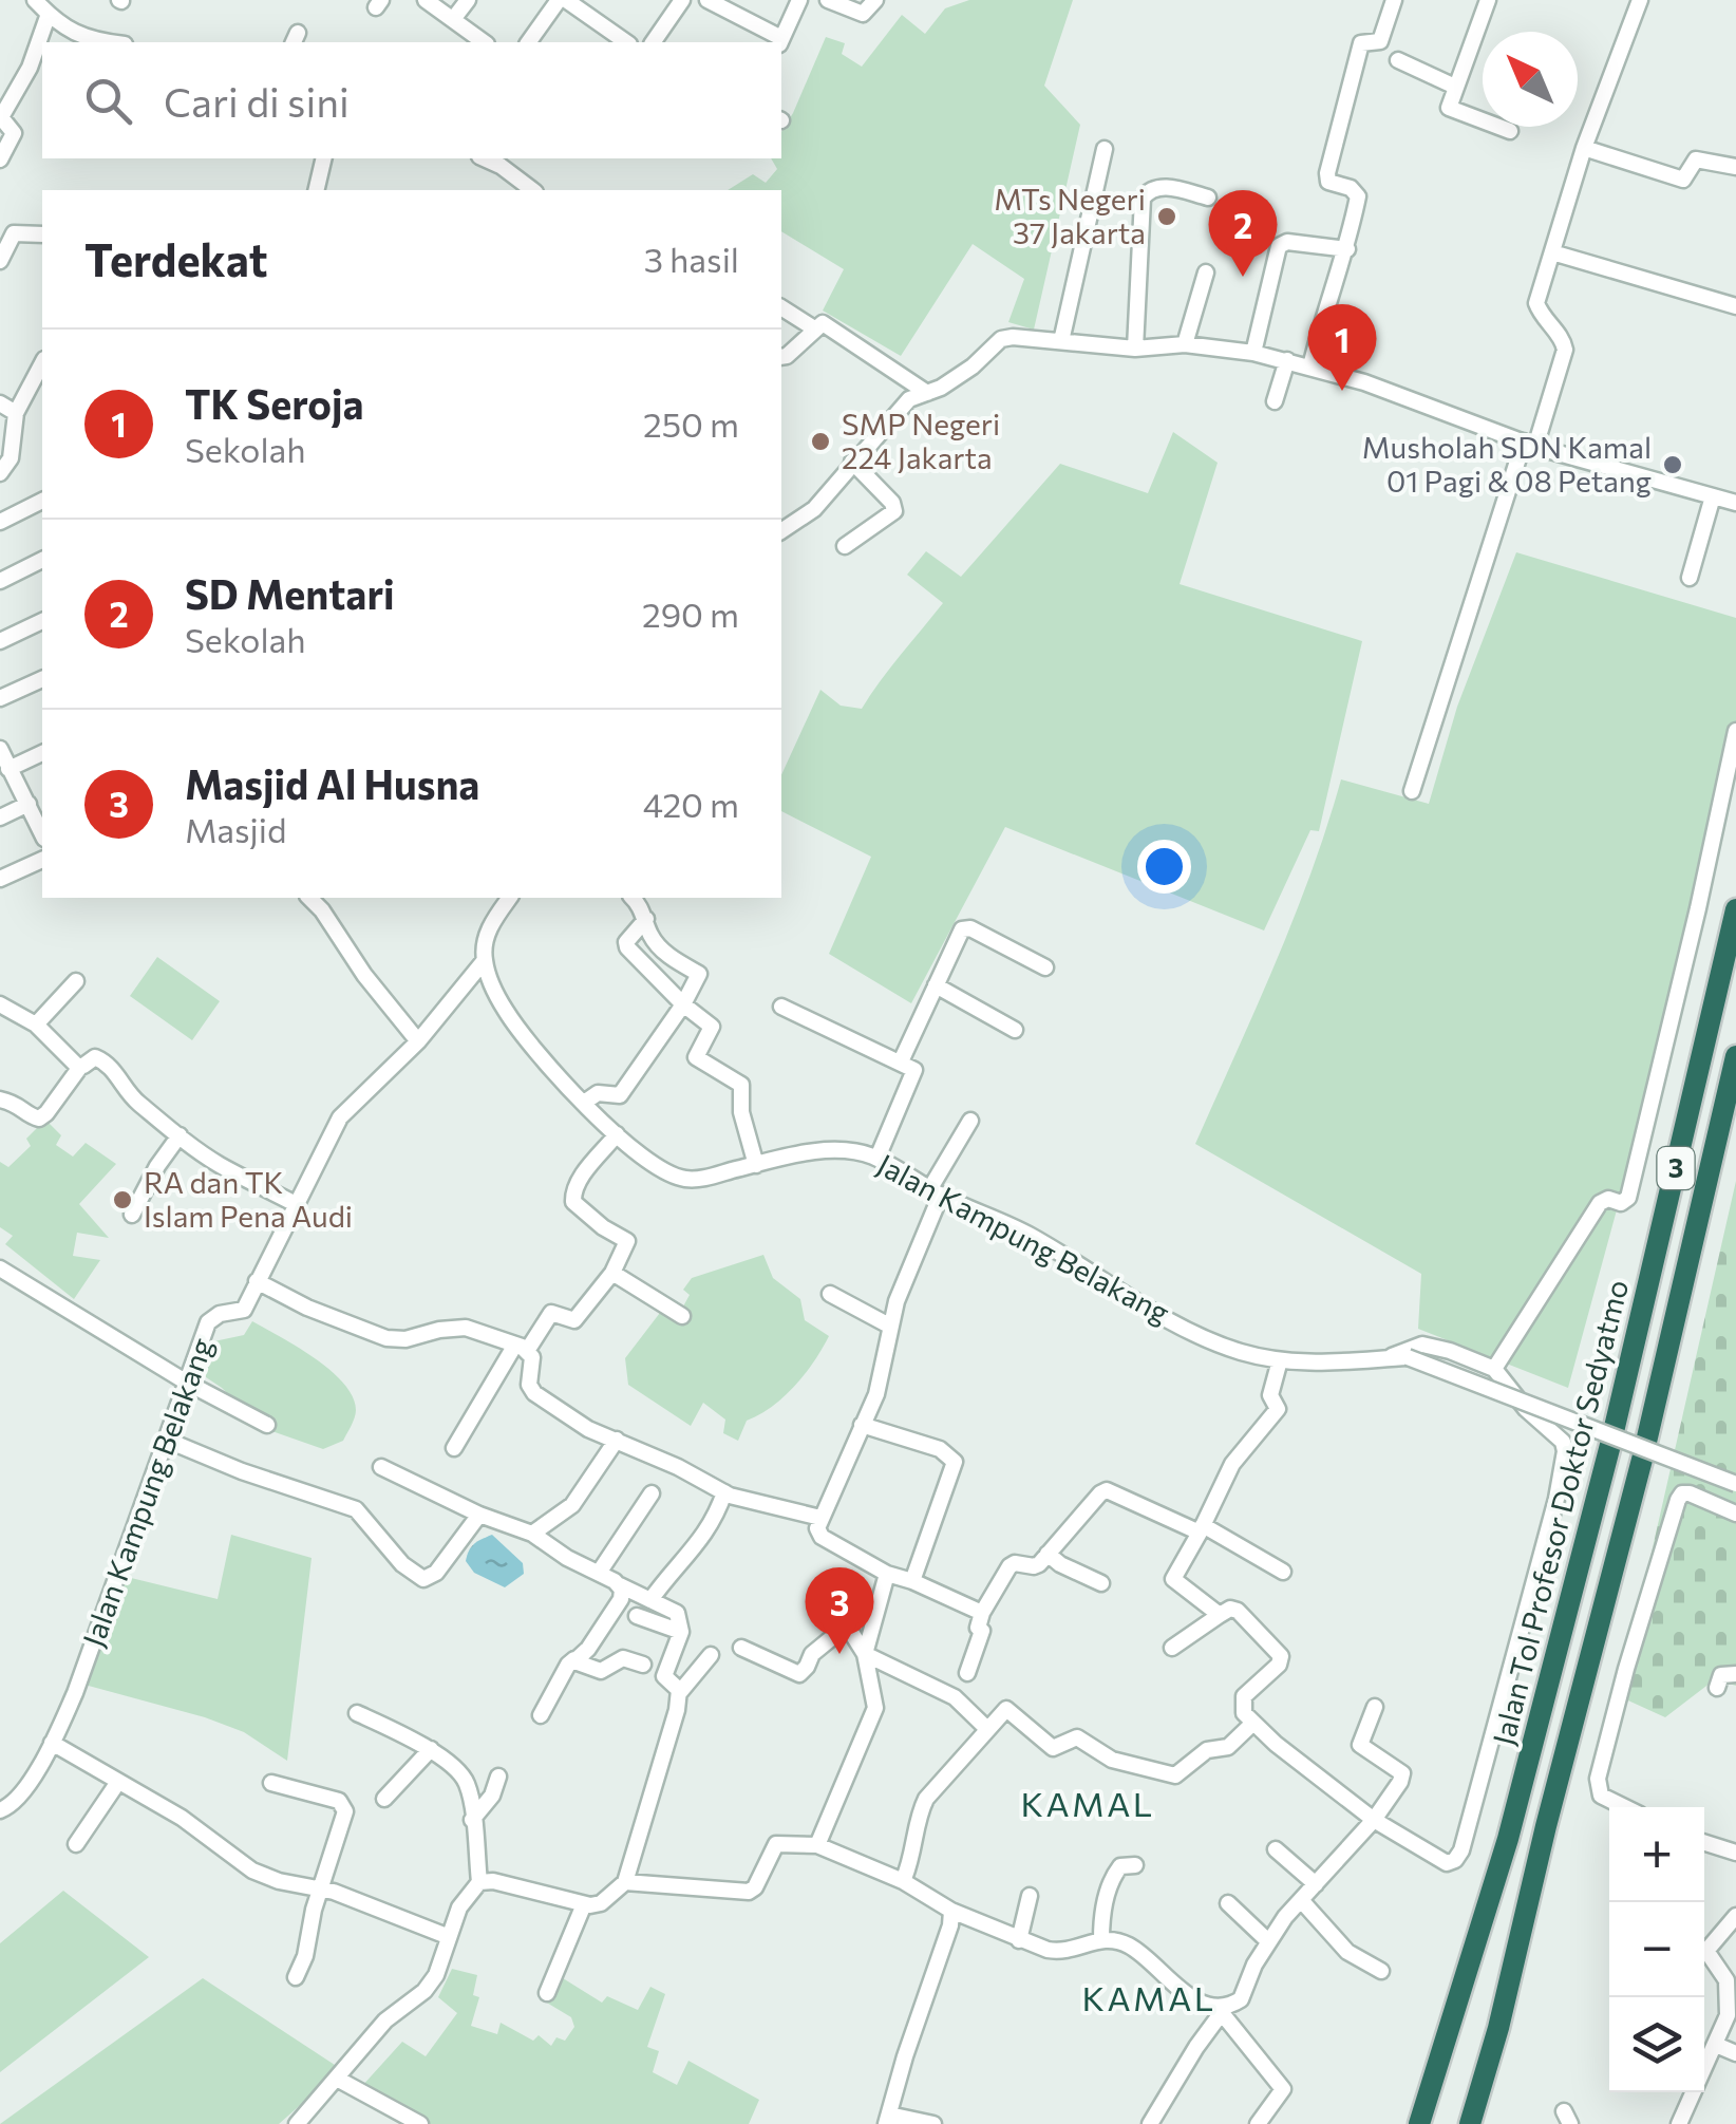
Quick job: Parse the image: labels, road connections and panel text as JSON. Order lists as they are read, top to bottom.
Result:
{
  "streets": {
    "highway": ["3", "Jalan Tol Profesor Doktor Sedyatmo"],
    "street": ["Jalan Kampung Belakang"]
  },
  "districts": ["KAMAL", "KAMAL"],
  "places": [
    "MTs Negeri 37 Jakarta",
    "SMP Negeri 224 Jakarta",
    "Musholah SDN Kamal 01 Pagi & 08 Petang",
    "RA dan TK Islam Pena Audi"
  ],
  "north": "top left",
  "page": {
    "search": "Cari di sini",
    "pins": ["2", "1", "3"],
    "heading": ["Terdekat", "3 hasil"],
    "list": [
      {
        "mark": "1",
        "name": "TK Seroja",
        "note": "Sekolah",
        "value": "250 m"
      },
      {
        "mark": "2",
        "name": "SD Mentari",
        "note": "Sekolah",
        "value": "290 m"
      },
      {
        "mark": "3",
        "name": "Masjid Al Husna",
        "note": "Masjid",
        "value": "420 m"
      }
    ],
    "map_buttons": ["+", "−"]
  }
}
